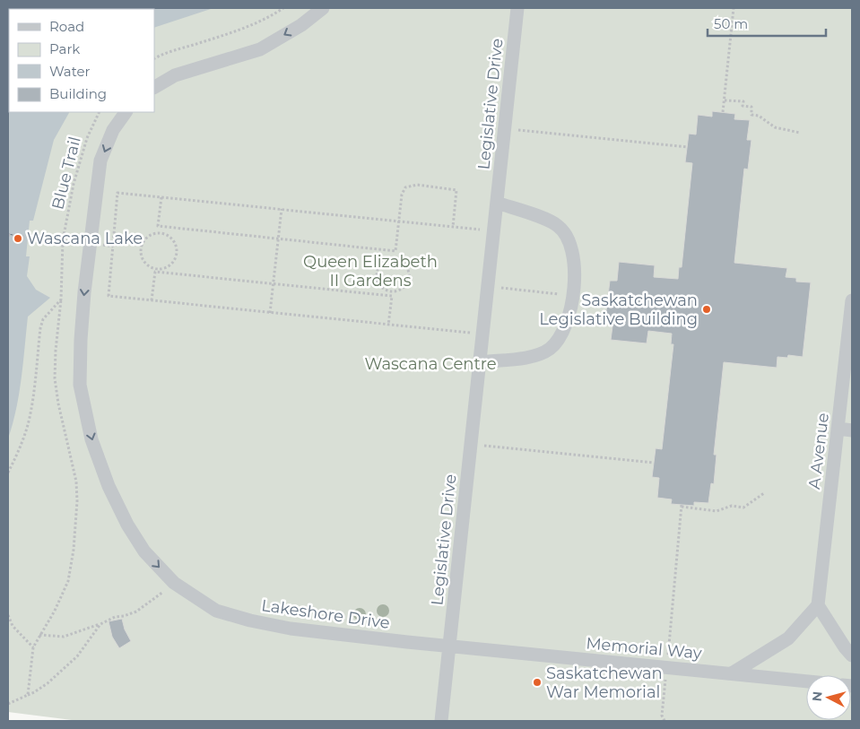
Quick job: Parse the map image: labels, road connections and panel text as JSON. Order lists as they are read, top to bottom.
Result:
{
  "streets": {
    "street": [
      "Legislative Drive",
      "A Avenue",
      "Lakeshore Drive",
      "Memorial Way"
    ],
    "path": ["Blue Trail"]
  },
  "crossings": [
    ["Legislative Drive", "Lakeshore Drive"],
    ["Legislative Drive", "Memorial Way"],
    ["Lakeshore Drive", "Memorial Way"]
  ],
  "one_way": ["Lakeshore Drive"],
  "parks": ["Queen Elizabeth II Gardens", "Wascana Centre"],
  "places": ["Wascana Lake", "Saskatchewan Legislative Building", "Saskatchewan War Memorial"],
  "legend": [
    "Road",
    "Park",
    "Water",
    "Building"
  ],
  "scale_bar": "50 m",
  "north": "left"
}
